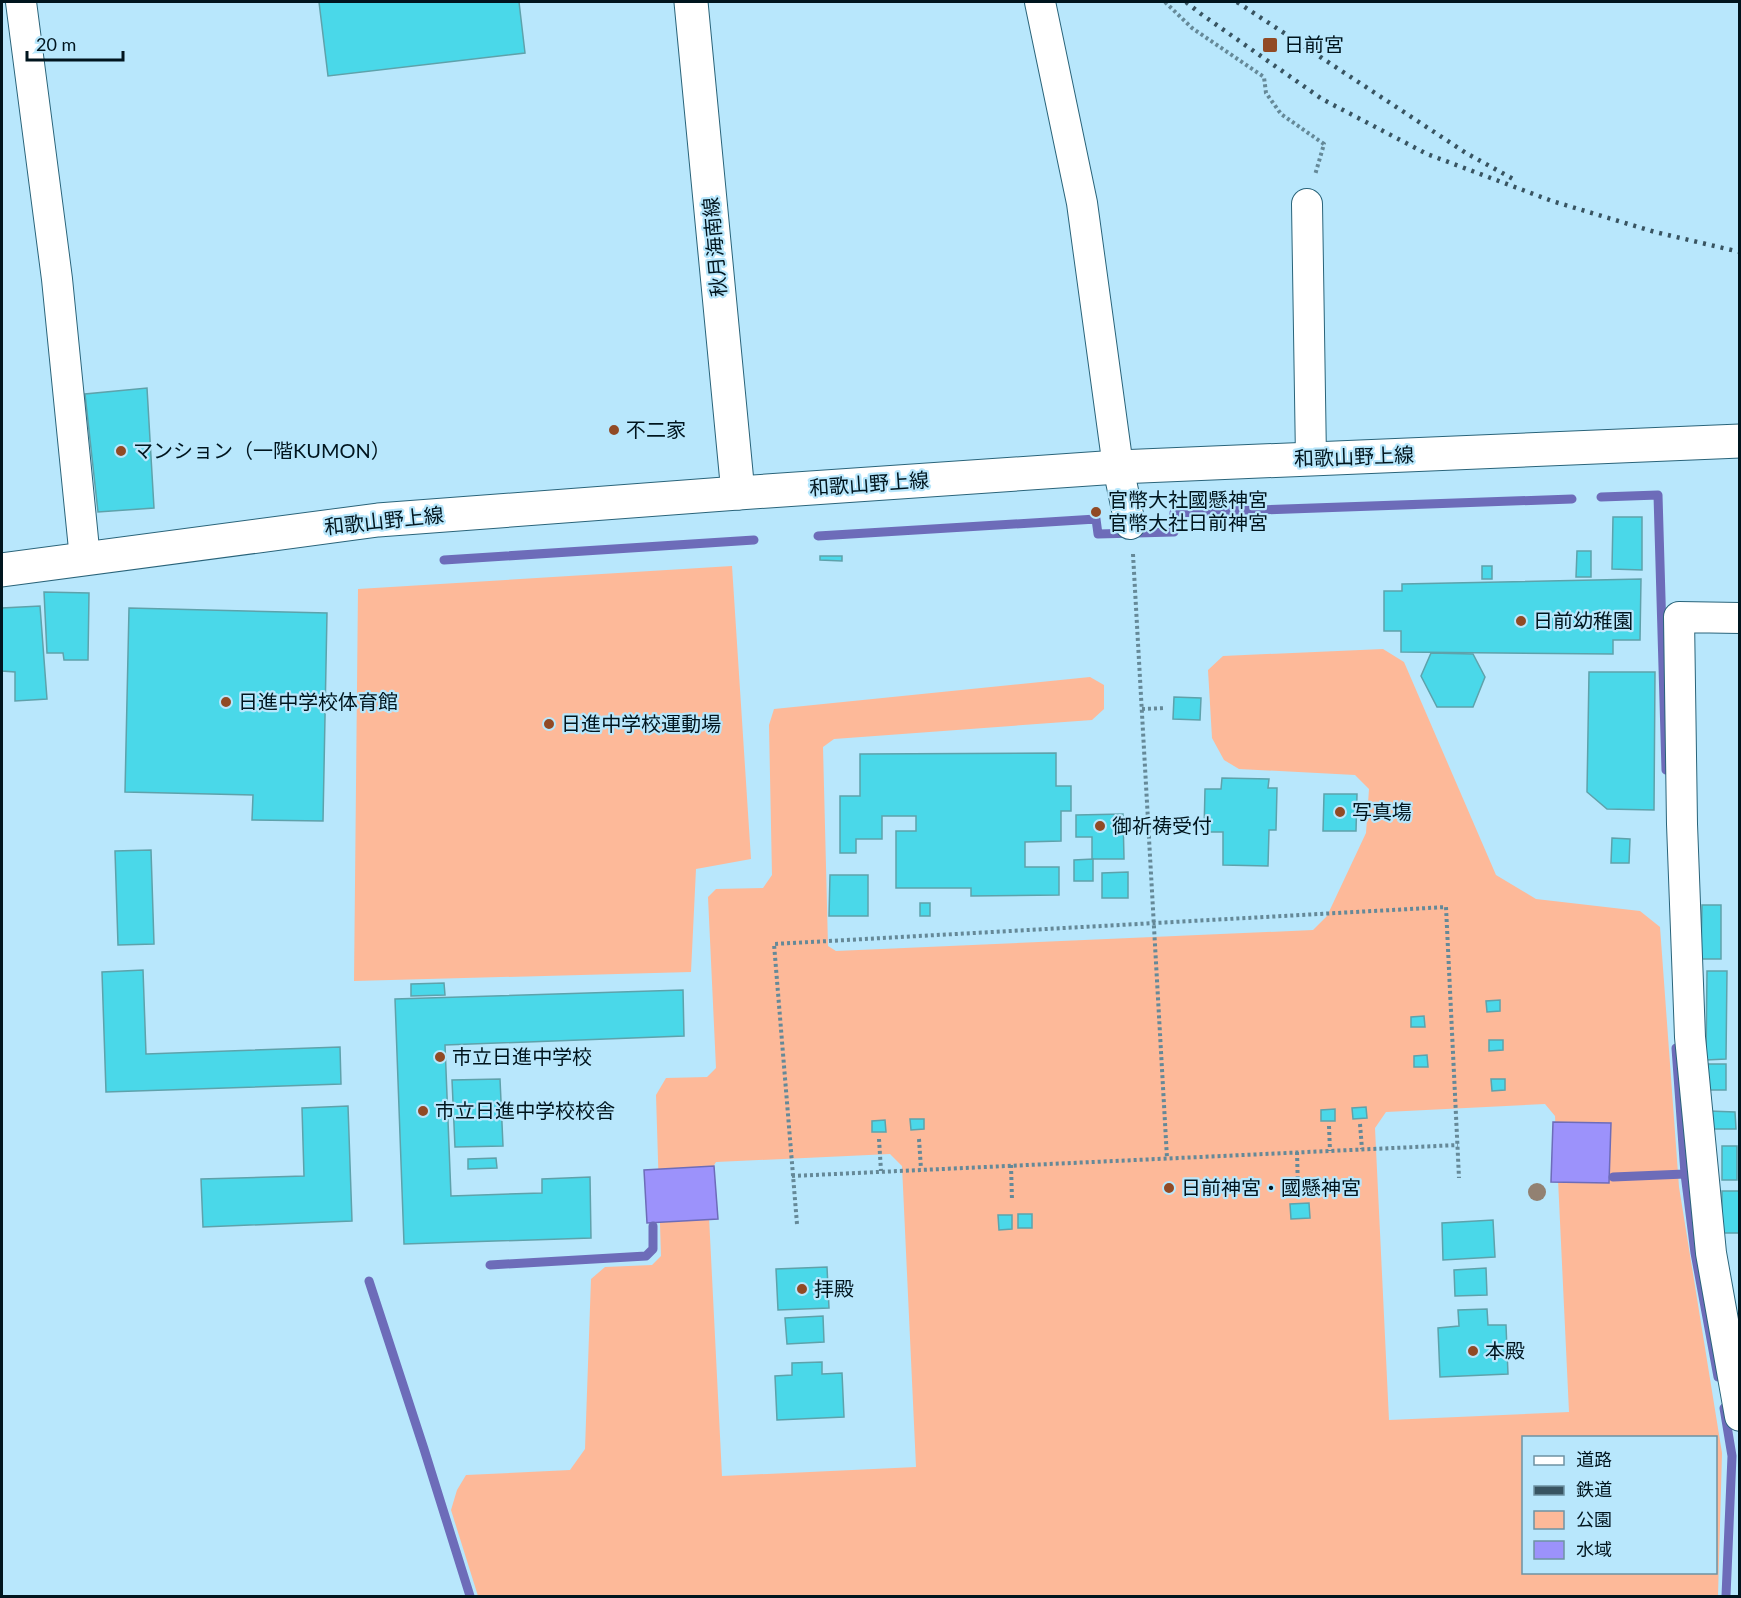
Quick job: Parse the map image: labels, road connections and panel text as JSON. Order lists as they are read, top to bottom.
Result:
{
  "streets": {
    "main road": ["秋月海南線", "和歌山野上線"]
  },
  "crossings": [
    ["秋月海南線", "和歌山野上線"]
  ],
  "places": {
    "transit": ["日前宮"],
    "other": [
      "不二家",
      "マンション（一階KUMON）",
      "官幣大社國懸神宮 官幣大社日前神宮",
      "日前幼稚園",
      "日進中学校体育館",
      "日進中学校運動場",
      "写真塲",
      "御祈祷受付",
      "市立日進中学校",
      "市立日進中学校校舎",
      "日前神宮・國懸神宮",
      "拝殿",
      "本殿"
    ]
  },
  "legend": [
    "道路",
    "鉄道",
    "公園",
    "水域"
  ],
  "scale_bar": "20 m"
}
